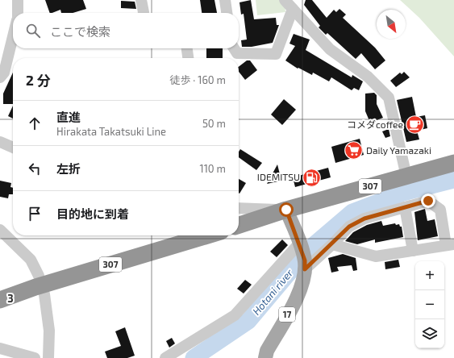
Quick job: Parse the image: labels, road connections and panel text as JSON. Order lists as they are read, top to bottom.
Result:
{
  "streets": {
    "highway": ["307"],
    "main road": ["17"]
  },
  "crossings": [
    ["307", "17"]
  ],
  "water": ["Hotani river"],
  "places": {
    "cafe": ["コメダcoffee"],
    "supermarket": ["Daily Yamazaki"],
    "fuel station": ["IDEMITSU"]
  },
  "north": "bottom right",
  "page": {
    "search": "ここで検索",
    "heading": ["2 分", "徒歩 · 160 m"],
    "list": [
      ["直進", "Hirakata Takatsuki Line", "50 m"],
      ["左折", "110 m"],
      "目的地に到着"
    ],
    "map_buttons": ["+", "−"]
  },
  "grid": {
    "rows": ["3"]
  }
}
